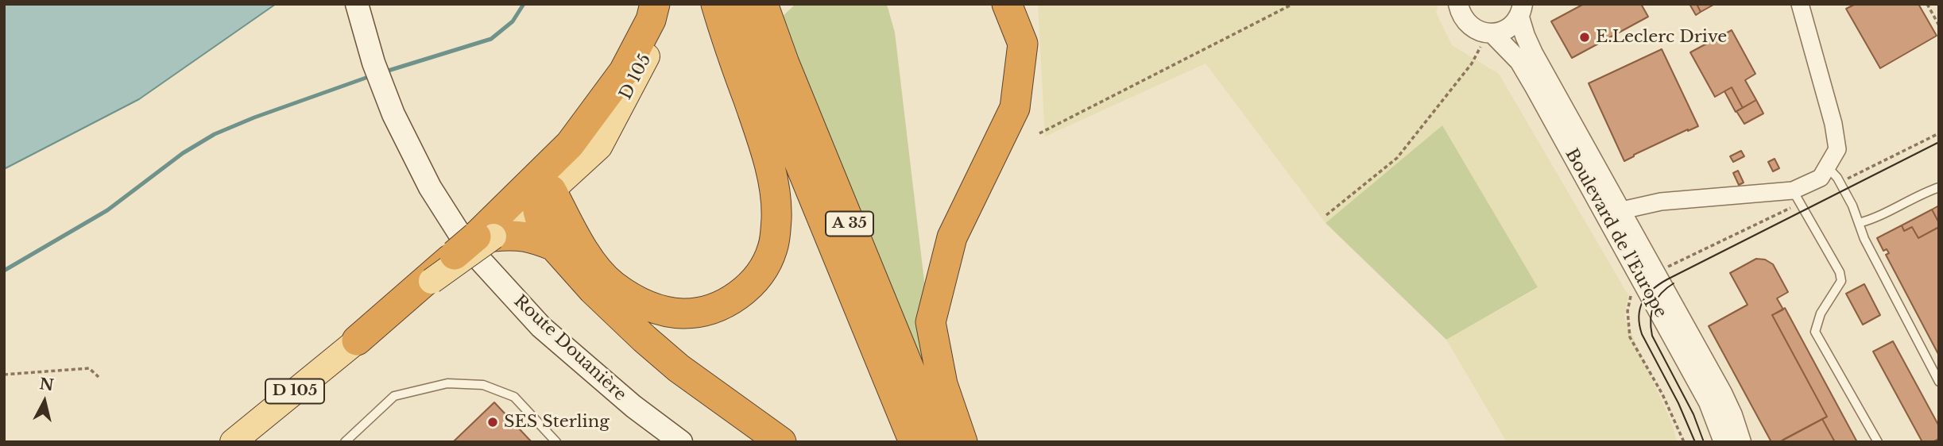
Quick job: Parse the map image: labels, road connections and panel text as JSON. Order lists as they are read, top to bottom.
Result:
{
  "streets": {
    "highway": ["A 35"],
    "main road": ["D 105", "Route Douanière"],
    "street": ["Boulevard de l'Europe"]
  },
  "places": ["E.Leclerc Drive", "SES Sterling"],
  "north": "top"
}
